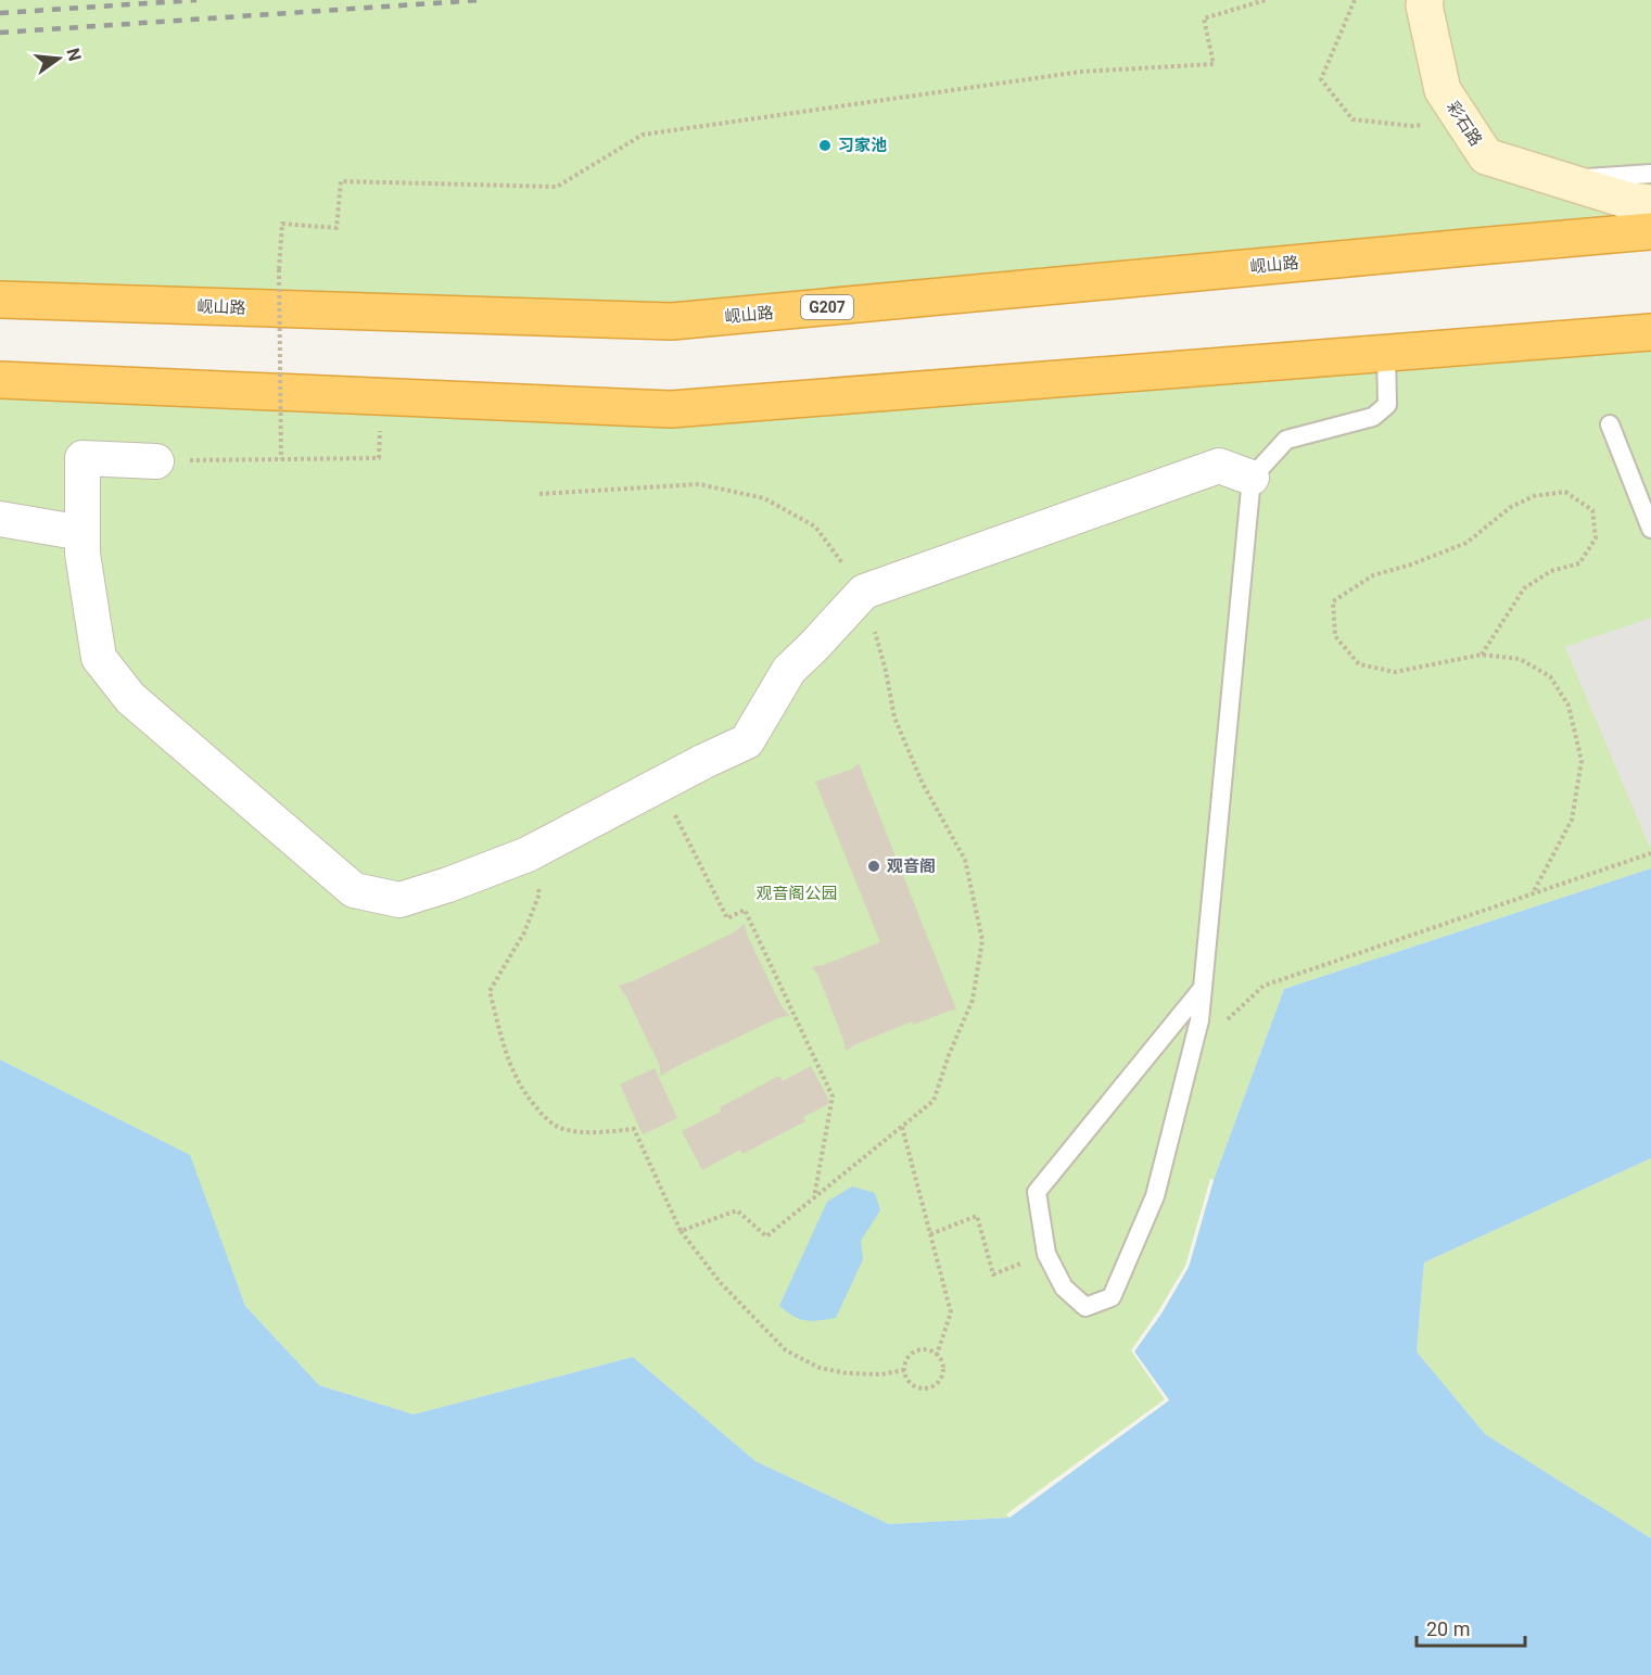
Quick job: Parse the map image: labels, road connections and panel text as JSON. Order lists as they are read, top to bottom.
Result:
{
  "streets": {
    "highway": ["岘山路", "G207"],
    "street": ["彩石路"]
  },
  "parks": ["观音阁公园"],
  "places": ["习家池", "观音阁"],
  "scale_bar": "20 m",
  "north": "right"
}
